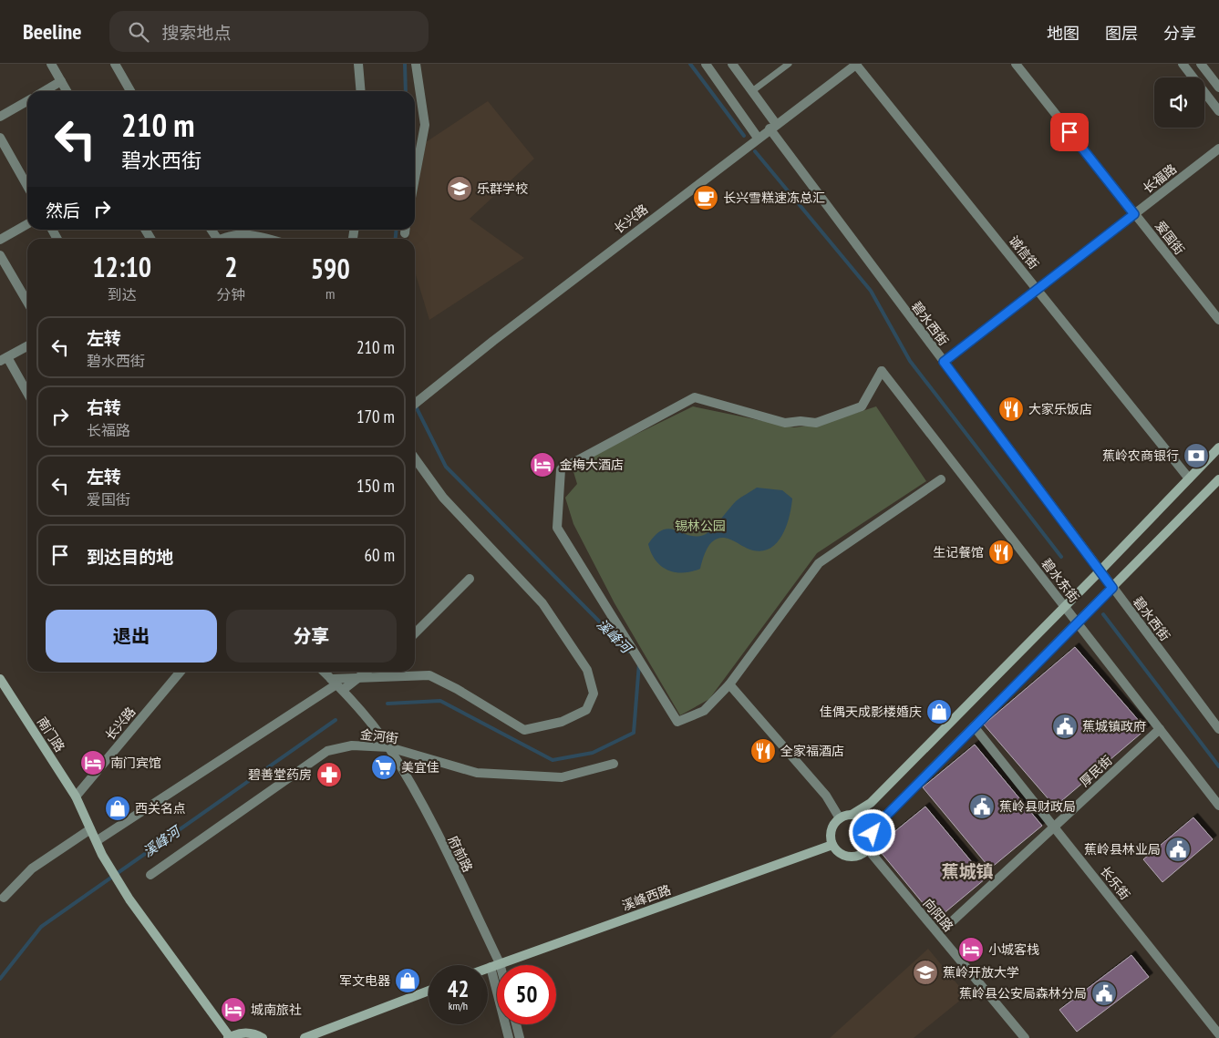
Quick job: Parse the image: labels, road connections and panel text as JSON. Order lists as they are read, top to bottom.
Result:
{
  "streets": {
    "main road": ["南门路", "溪峰西路"],
    "street": [
      "长福路",
      "长兴路",
      "爱国街",
      "诚信街",
      "碧水西街",
      "碧水东街",
      "金河街",
      "厚民街",
      "府前路",
      "长乐街",
      "向阳路"
    ]
  },
  "crossings": [
    ["长福路", "爱国街"],
    ["长福路", "诚信街"],
    ["长福路", "碧水西街"],
    ["长兴路", "诚信街"],
    ["长兴路", "碧水西街"],
    ["长兴路", "南门路"],
    ["碧水东街", "厚民街"],
    ["金河街", "府前路"],
    ["厚民街", "长乐街"],
    ["府前路", "溪峰西路"],
    ["溪峰西路", "向阳路"]
  ],
  "districts": ["蕉城镇"],
  "water": ["溪峰河"],
  "parks": ["锡林公园"],
  "places": {
    "school or university": ["乐群学校", "蕉岭开放大学"],
    "cafe": ["长兴雪糕速冻总汇"],
    "restaurant": ["大家乐饭店", "生记餐馆", "全家福酒店"],
    "bank": ["蕉岭农商银行"],
    "hotel": [
      "金梅大酒店",
      "南门宾馆",
      "小城客栈",
      "城南旅社"
    ],
    "shop": ["佳偶天成影楼婚庆", "西关名点", "军文电器"],
    "public building": [
      "蕉城镇政府",
      "蕉岭县财政局",
      "蕉岭县林业局",
      "蕉岭县公安局森林分局"
    ],
    "supermarket": ["美宜佳"],
    "pharmacy": ["碧善堂药房"]
  },
  "page": {
    "header": "Beeline",
    "search": "搜索地点",
    "nav": ["地图", "图层", "分享"],
    "turn": ["210 m", "碧水西街"],
    "then": "然后",
    "eta": [
      "12:10",
      "到达",
      "2",
      "分钟",
      "590",
      "m"
    ],
    "list": [
      {
        "name": "左转",
        "note": "碧水西街",
        "value": "210 m"
      },
      {
        "name": "右转",
        "note": "长福路",
        "value": "170 m"
      },
      {
        "name": "左转",
        "note": "爱国街",
        "value": "150 m"
      },
      {
        "name": "到达目的地",
        "value": "60 m"
      }
    ],
    "buttons": ["退出", "分享"],
    "speed": "42 km/h",
    "limit": "50"
  }
}
